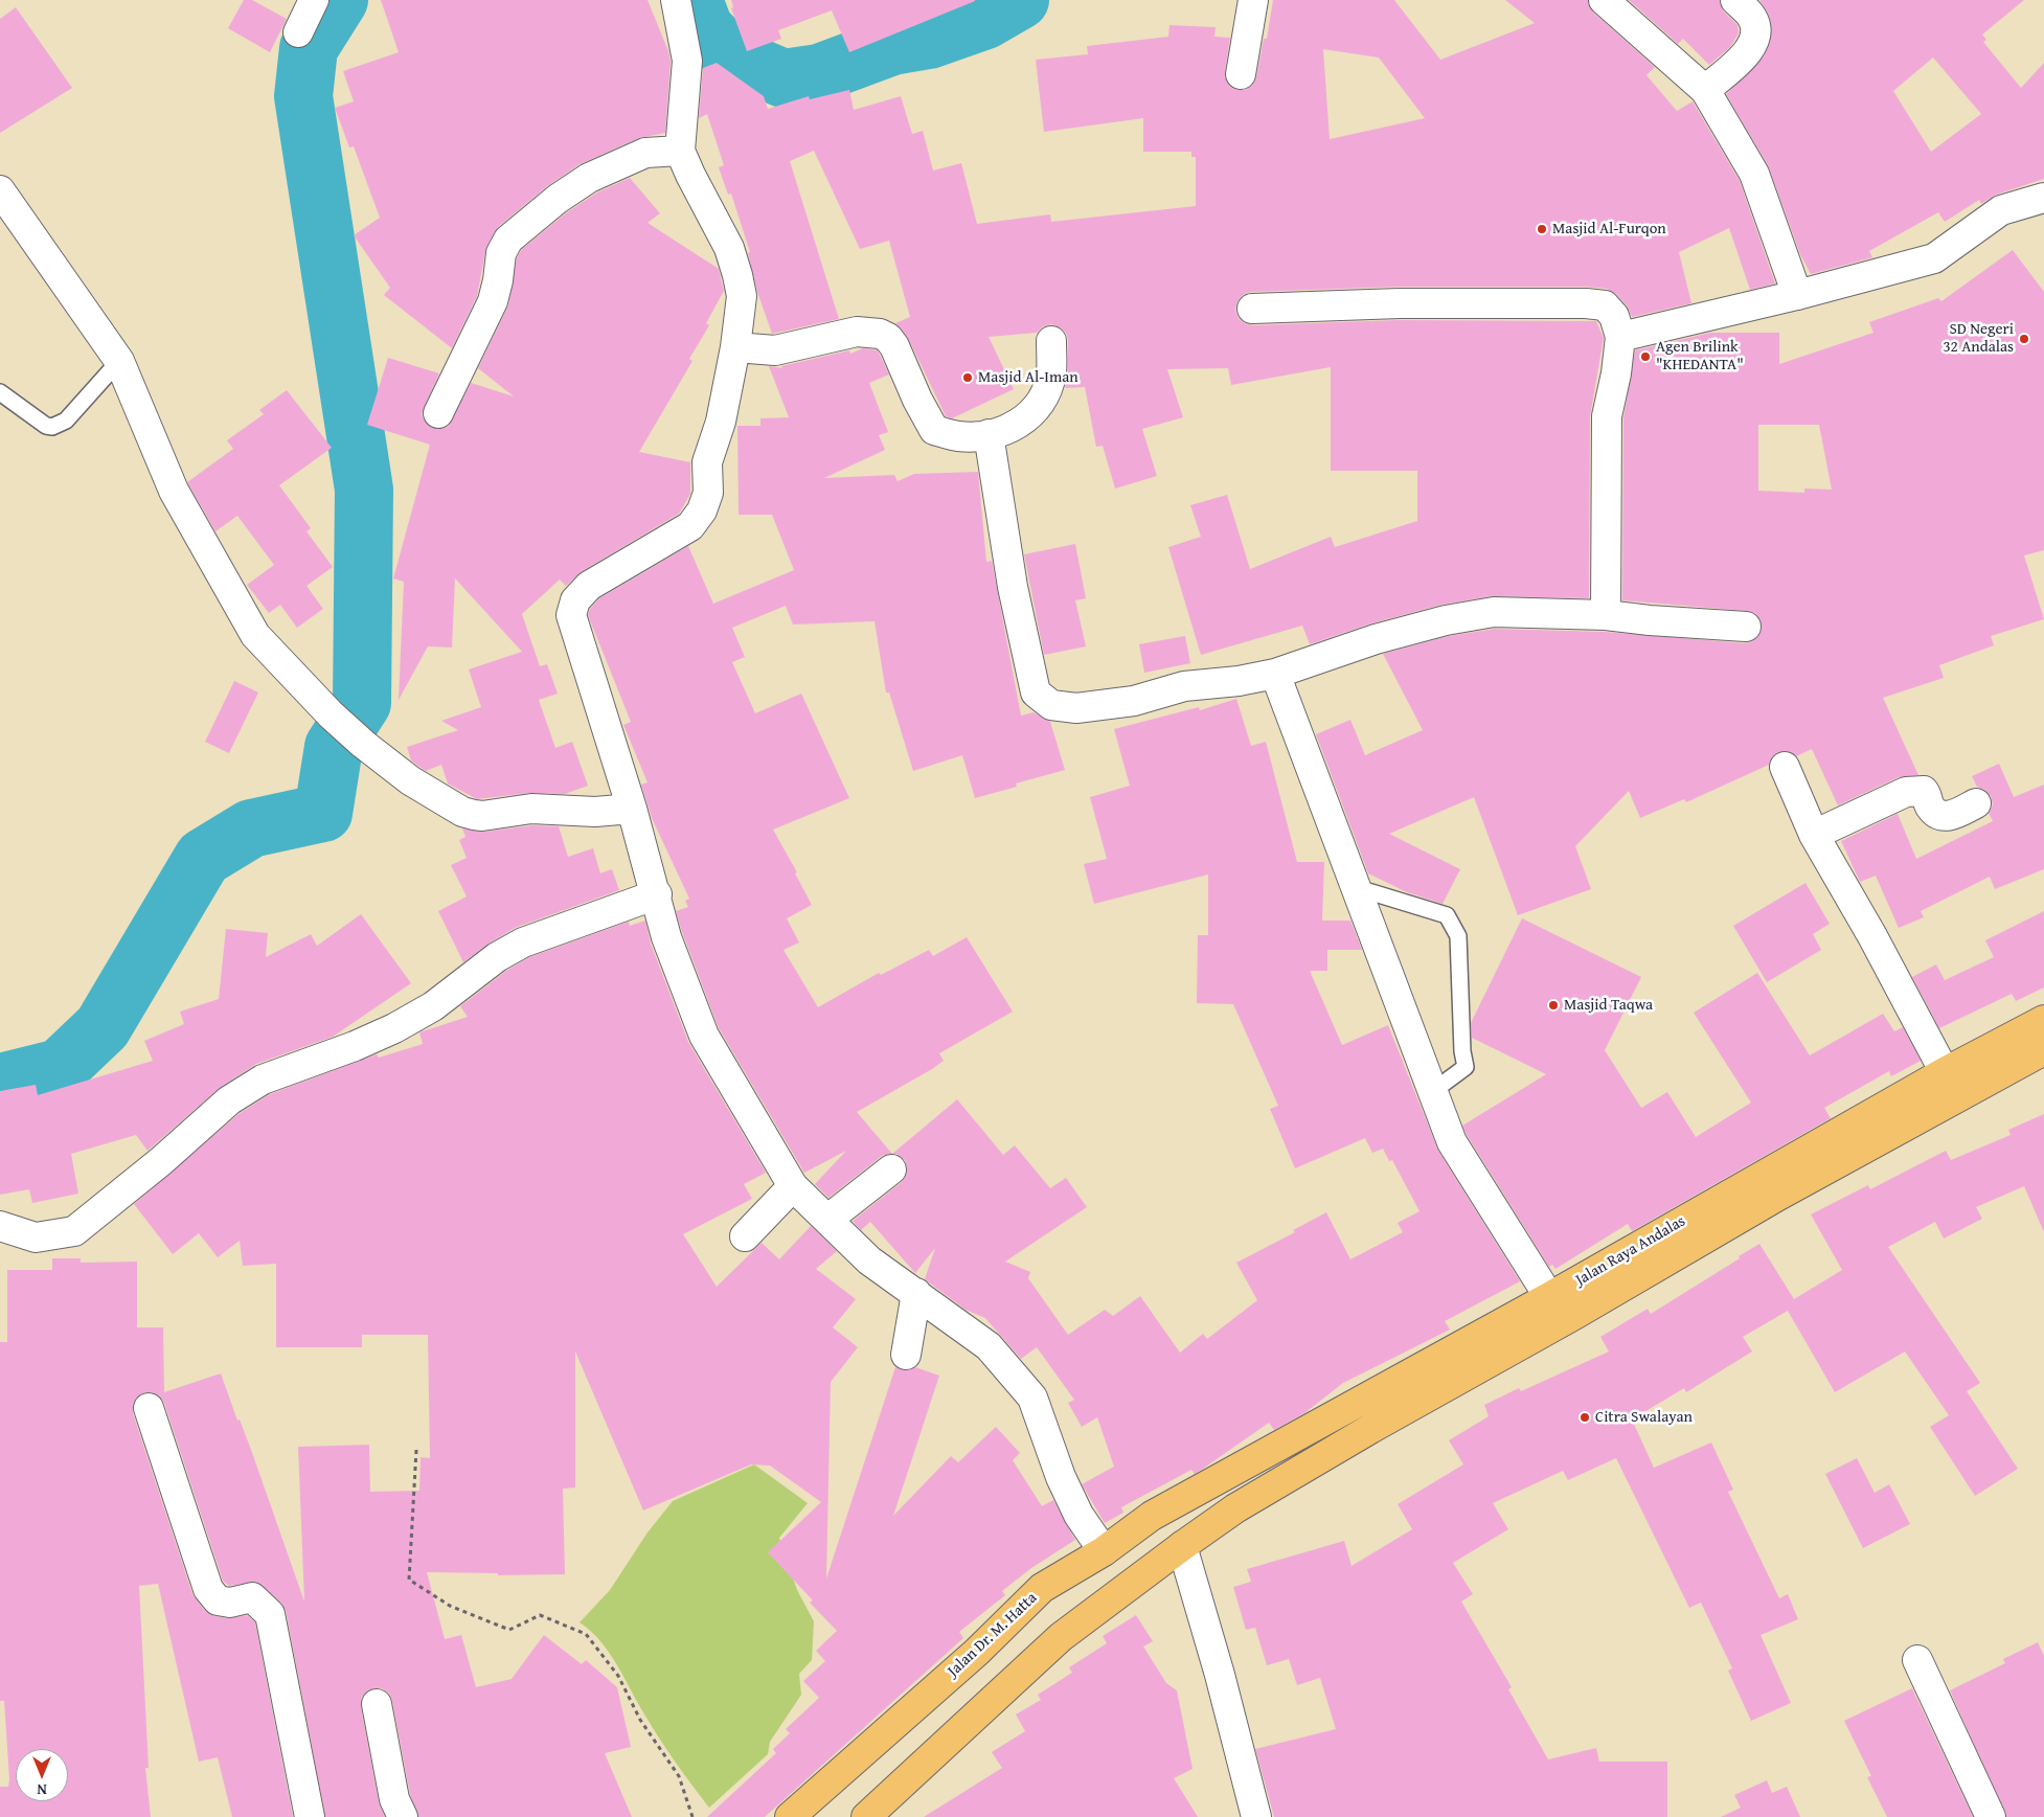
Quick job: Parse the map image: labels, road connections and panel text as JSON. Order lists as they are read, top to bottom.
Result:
{
  "streets": {
    "main road": ["Jalan Raya Andalas", "Jalan Dr. M. Hatta"]
  },
  "crossings": [
    ["Jalan Raya Andalas", "Jalan Dr. M. Hatta"]
  ],
  "places": [
    "Masjid Al-Furqon",
    "SD Negeri 32 Andalas",
    "Agen Brilink \"KHEDANTA\"",
    "Masjid Al-Iman",
    "Masjid Taqwa",
    "Citra Swalayan"
  ],
  "north": "bottom"
}
